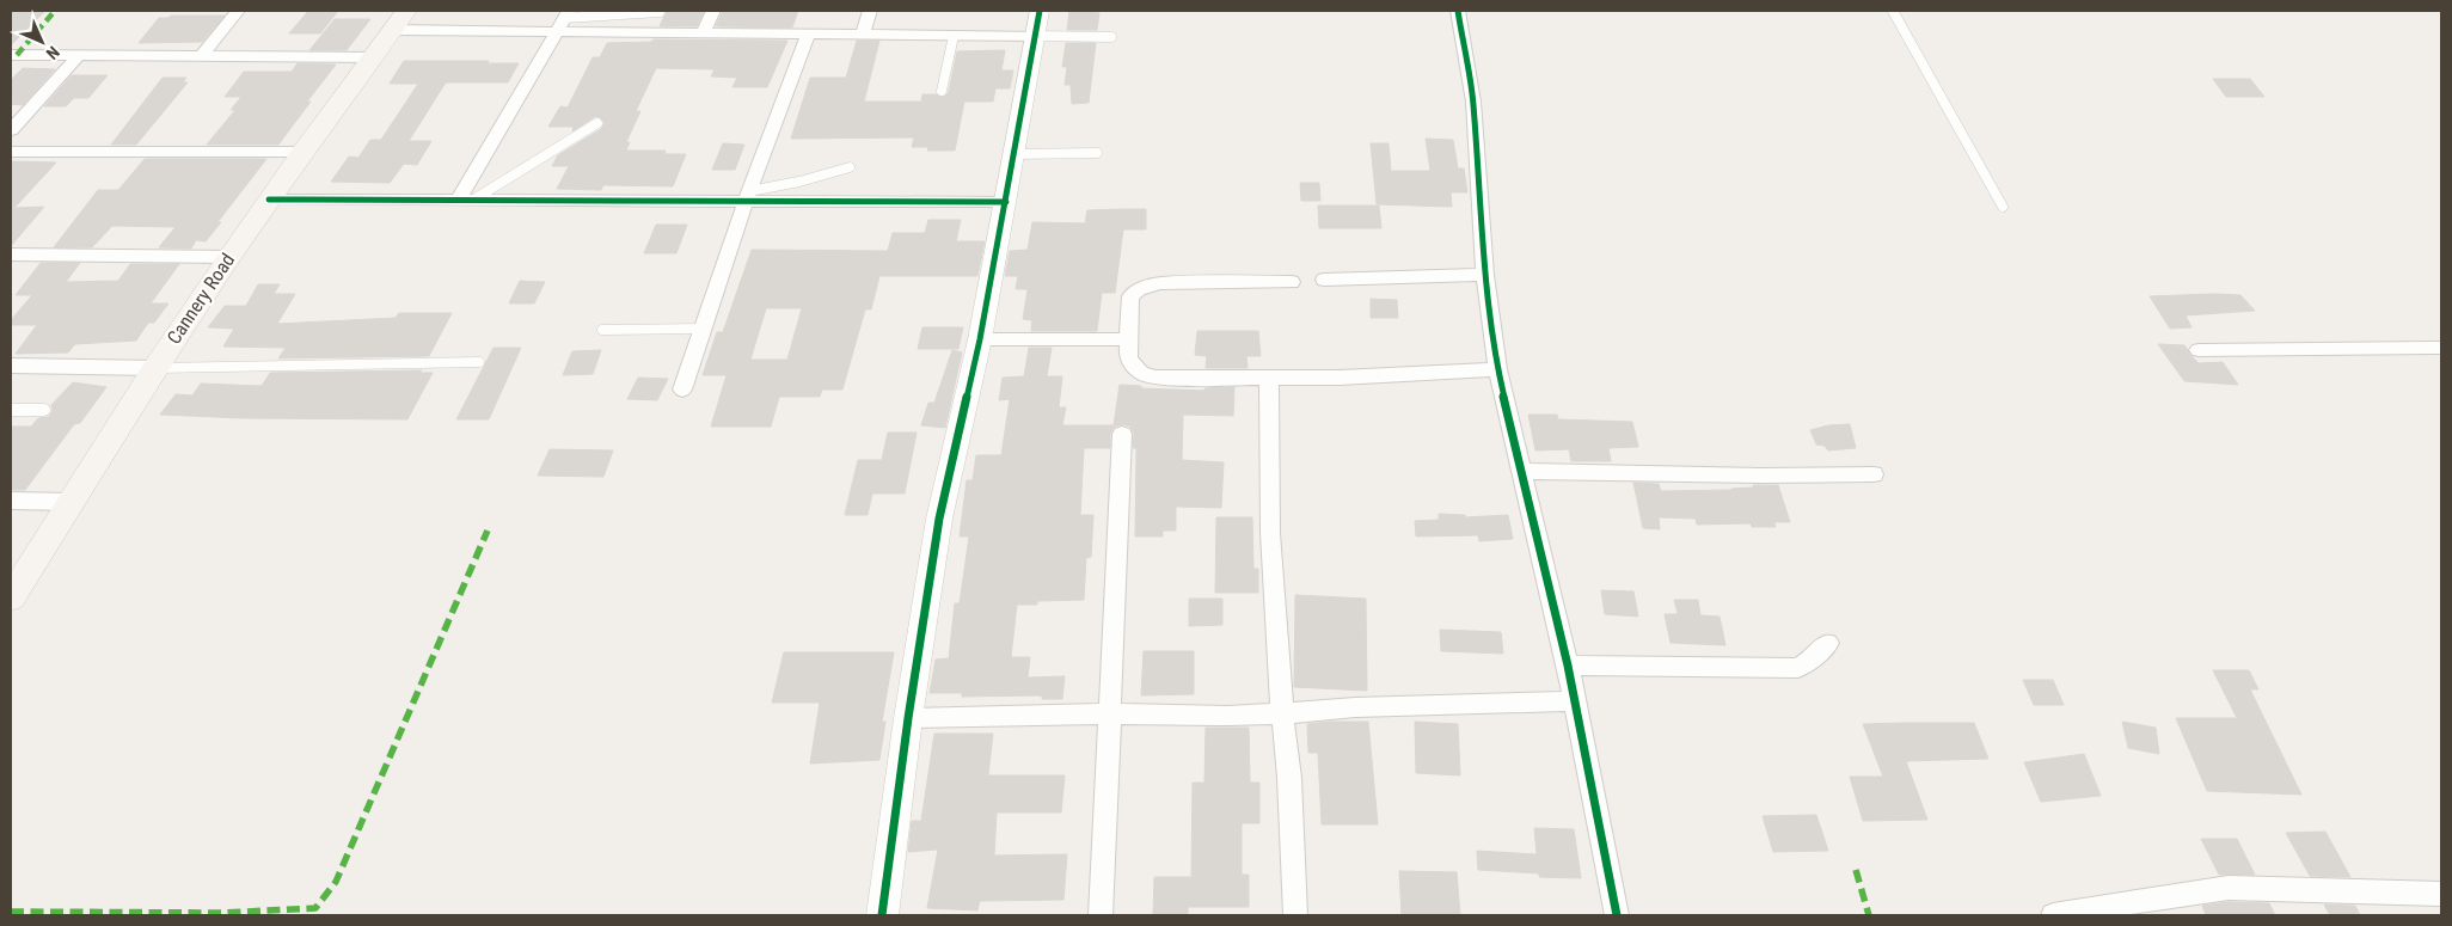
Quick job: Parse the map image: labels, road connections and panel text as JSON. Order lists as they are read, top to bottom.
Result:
{
  "streets": {
    "main road": ["Cannery Road"]
  },
  "north": "bottom right"
}
